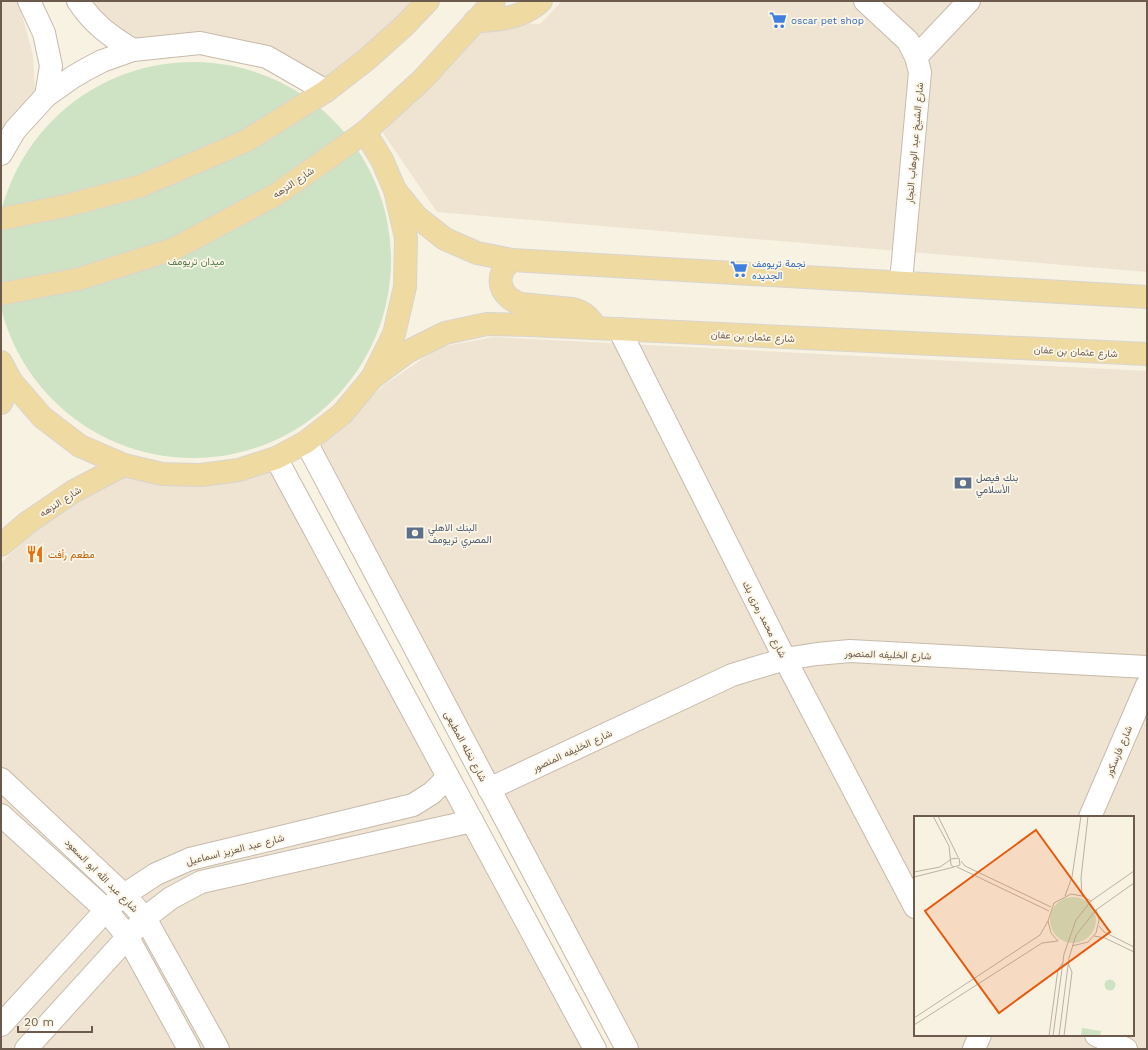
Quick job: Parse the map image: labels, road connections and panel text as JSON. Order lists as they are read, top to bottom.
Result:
{
  "streets": {
    "main road": ["شارع النزهه", "شارع عثمان بن عفان"],
    "street": [
      "شارع الشيخ عبد الوهاب النجار",
      "شارع محمد رمزى بك",
      "شارع الخليفه المنصور",
      "شارع نخله المطيعى",
      "شارع فارسكور",
      "شارع عبد العزيز اسماعيل",
      "شارع عبد الله ابو السعود"
    ]
  },
  "crossings": [
    ["شارع عثمان بن عفان", "شارع محمد رمزى بك"],
    ["شارع محمد رمزى بك", "شارع الخليفه المنصور"],
    ["شارع الخليفه المنصور", "شارع نخله المطيعى"],
    ["شارع عبد العزيز اسماعيل", "شارع عبد الله ابو السعود"]
  ],
  "parks": ["ميدان تريومف"],
  "places": {
    "supermarket": ["oscar pet shop", "نجمة تريومف الجديده"],
    "bank": ["بنك فيصل الأسلامي", "البنك الاهلي المصري تريومف"],
    "restaurant": ["مطعم رأفت"]
  },
  "scale_bar": "20 m"
}
